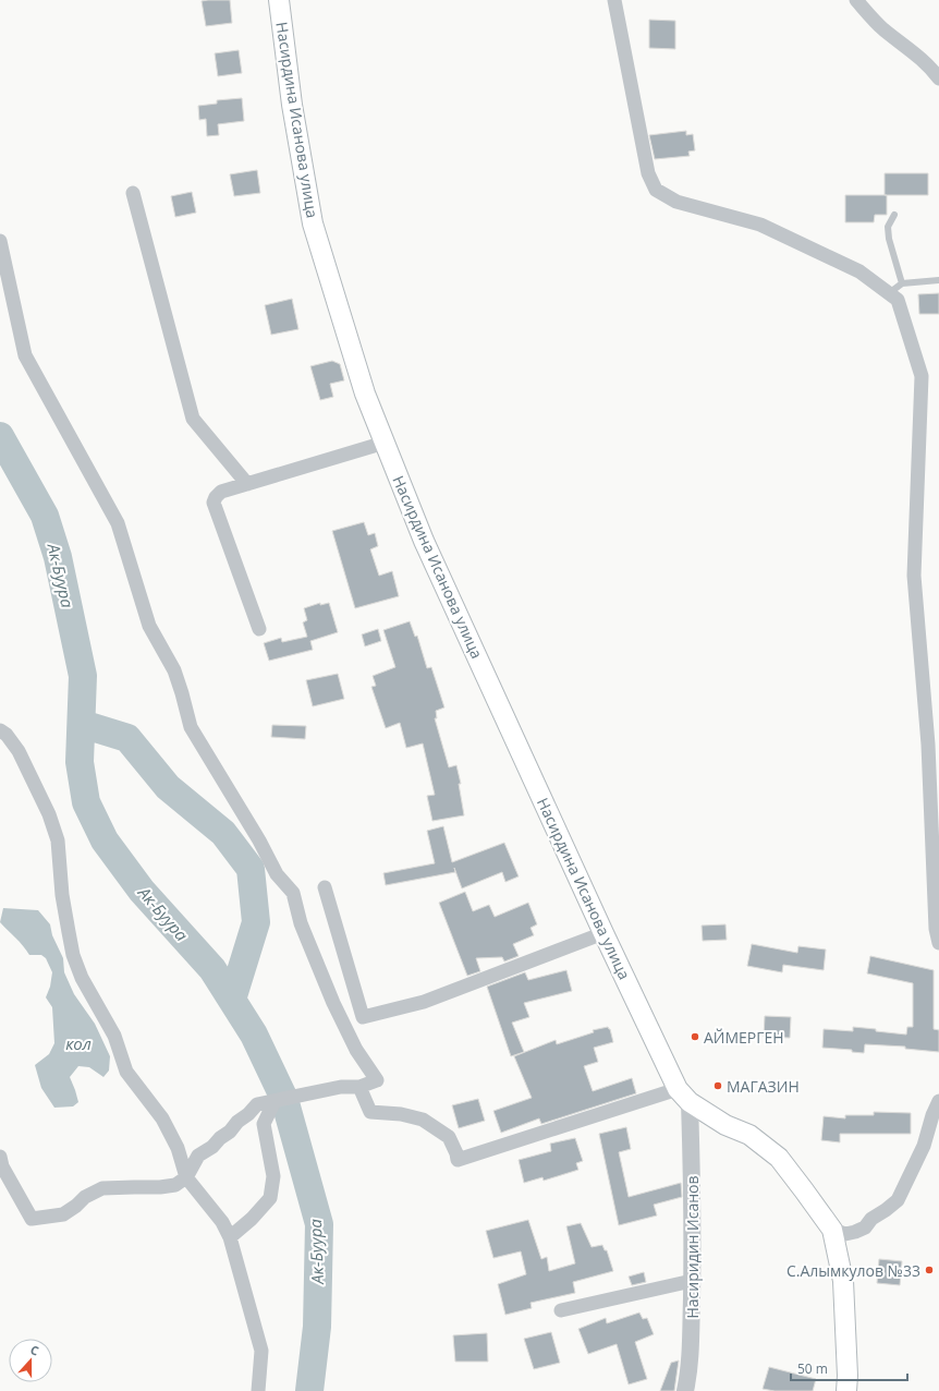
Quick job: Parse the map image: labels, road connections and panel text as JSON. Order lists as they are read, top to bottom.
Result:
{
  "streets": {
    "main road": ["Насирдина Исанова улица"],
    "street": ["Насиридин Исанов"]
  },
  "crossings": [
    ["Насирдина Исанова улица", "Насиридин Исанов"]
  ],
  "water": ["Ак-Буура", "кол"],
  "places": ["АЙМЕРГЕН", "МАГАЗИН", "С.Алымкулов №33"],
  "scale_bar": "50 m",
  "north": "top"
}
